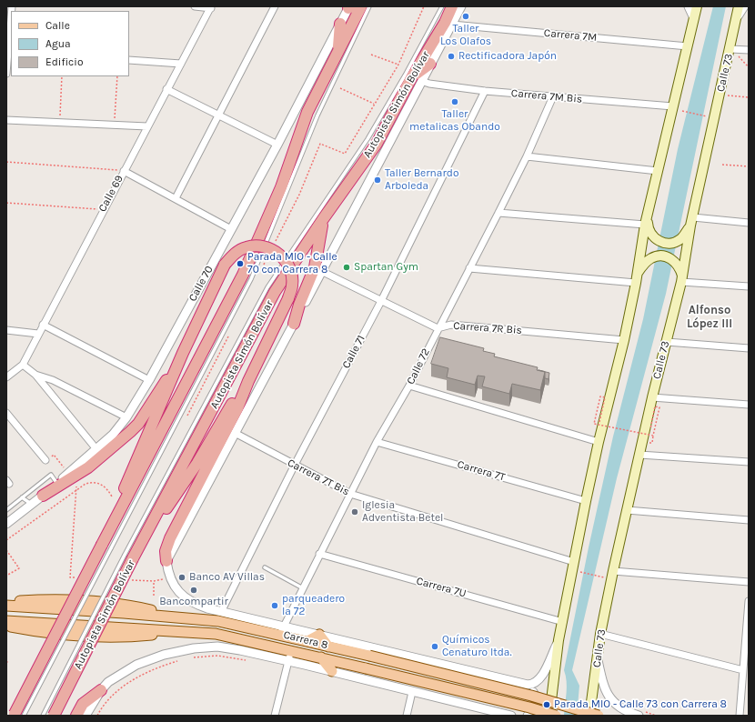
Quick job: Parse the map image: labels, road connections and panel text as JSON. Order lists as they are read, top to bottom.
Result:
{
  "streets": {
    "highway": ["Autopista Simón Bolívar"],
    "main road": ["Calle 73", "Carrera 8"],
    "street": [
      "Carrera 7M",
      "Carrera 7M Bis",
      "Calle 69",
      "Calle 70",
      "Carrera 7R Bis",
      "Calle 71",
      "Calle 72",
      "Carrera 7T",
      "Carrera 7T Bis",
      "Carrera 7U"
    ]
  },
  "crossings": [
    ["Carrera 7M", "Autopista Simón Bolívar"],
    ["Carrera 7M Bis", "Autopista Simón Bolívar"],
    ["Carrera 7M Bis", "Calle 71"],
    ["Carrera 7M Bis", "Calle 72"],
    ["Carrera 7R Bis", "Calle 71"],
    ["Carrera 7R Bis", "Calle 72"],
    ["Calle 71", "Carrera 7T Bis"],
    ["Calle 71", "Carrera 8"],
    ["Calle 72", "Carrera 7T"],
    ["Calle 72", "Carrera 7T Bis"],
    ["Calle 72", "Carrera 7U"],
    ["Calle 72", "Carrera 8"]
  ],
  "districts": ["Alfonso López III"],
  "places": [
    "Taller Los Olafos",
    "Rectificadora Japón",
    "Taller metalicas Obando",
    "Taller Bernardo Arboleda",
    "Parada MIO - Calle 70 con Carrera 8",
    "Spartan Gym",
    "Iglesia Adventista Betel",
    "Banco AV Villas",
    "Bancompartir",
    "parqueadero la 72",
    "Químicos Cenaturo ltda.",
    "Parada MIO - Calle 73 con Carrera 8"
  ],
  "legend": ["Calle", "Agua", "Edificio"]
}
